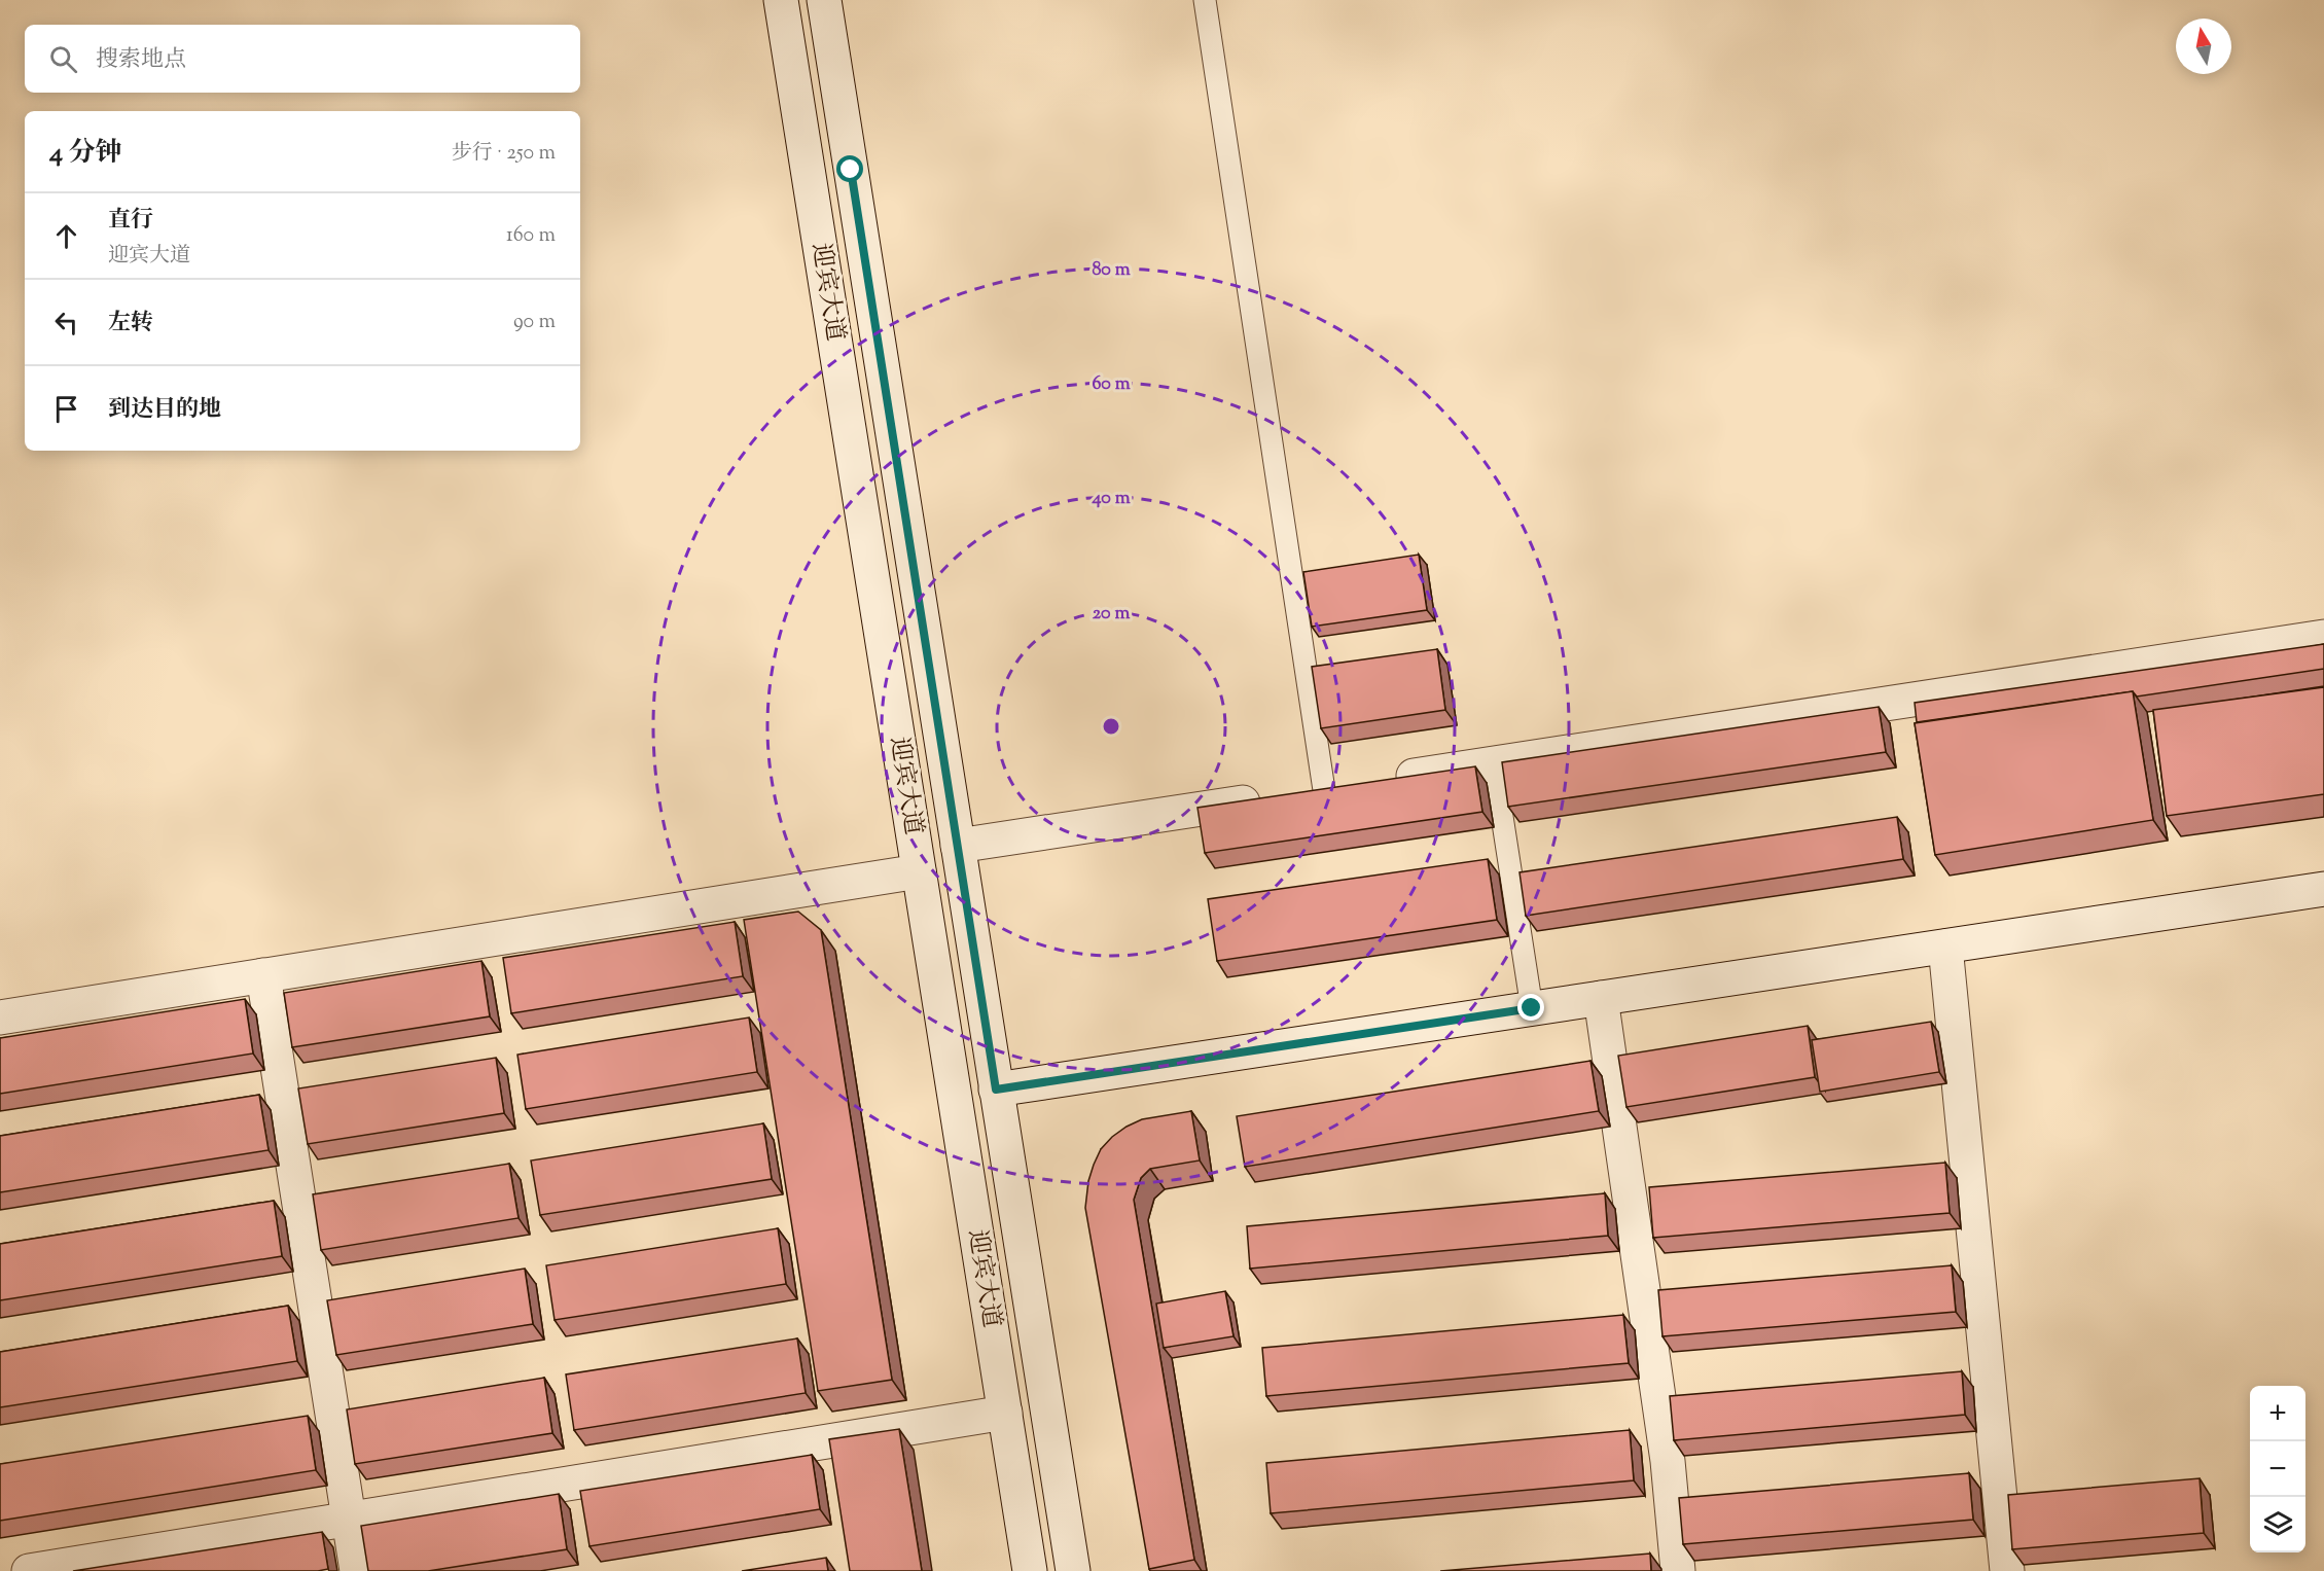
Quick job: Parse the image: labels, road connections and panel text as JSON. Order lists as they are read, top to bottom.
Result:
{
  "streets": {
    "street": ["迎宾大道"]
  },
  "north": "top",
  "page": {
    "search": "搜索地点",
    "heading": ["4 分钟", "步行 · 250 m"],
    "list": [
      ["直行", "迎宾大道", "160 m"],
      ["左转", "90 m"],
      "到达目的地"
    ],
    "map_buttons": ["+", "−"]
  },
  "rings": [
    "80 m",
    "60 m",
    "40 m",
    "20 m"
  ]
}
